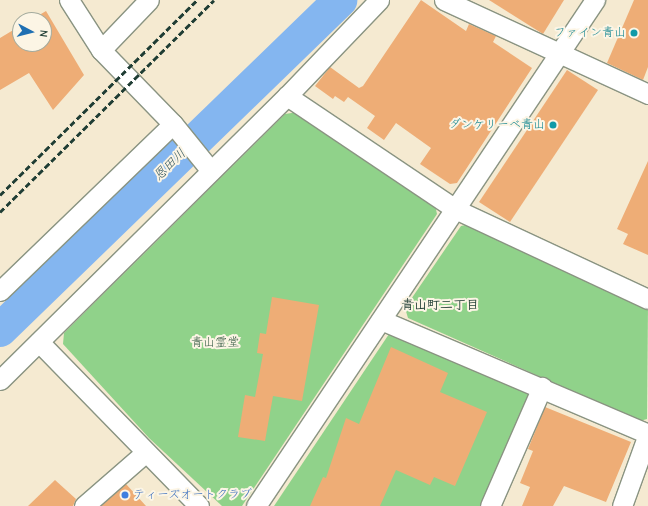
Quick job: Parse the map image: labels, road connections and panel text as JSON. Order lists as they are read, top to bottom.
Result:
{
  "districts": ["青山町二丁目"],
  "water": ["恩田川"],
  "parks": ["青山霊堂"],
  "places": ["ファイン青山", "ダンケリーベ青山", "ティーズオートクラブ"],
  "north": "right"
}
